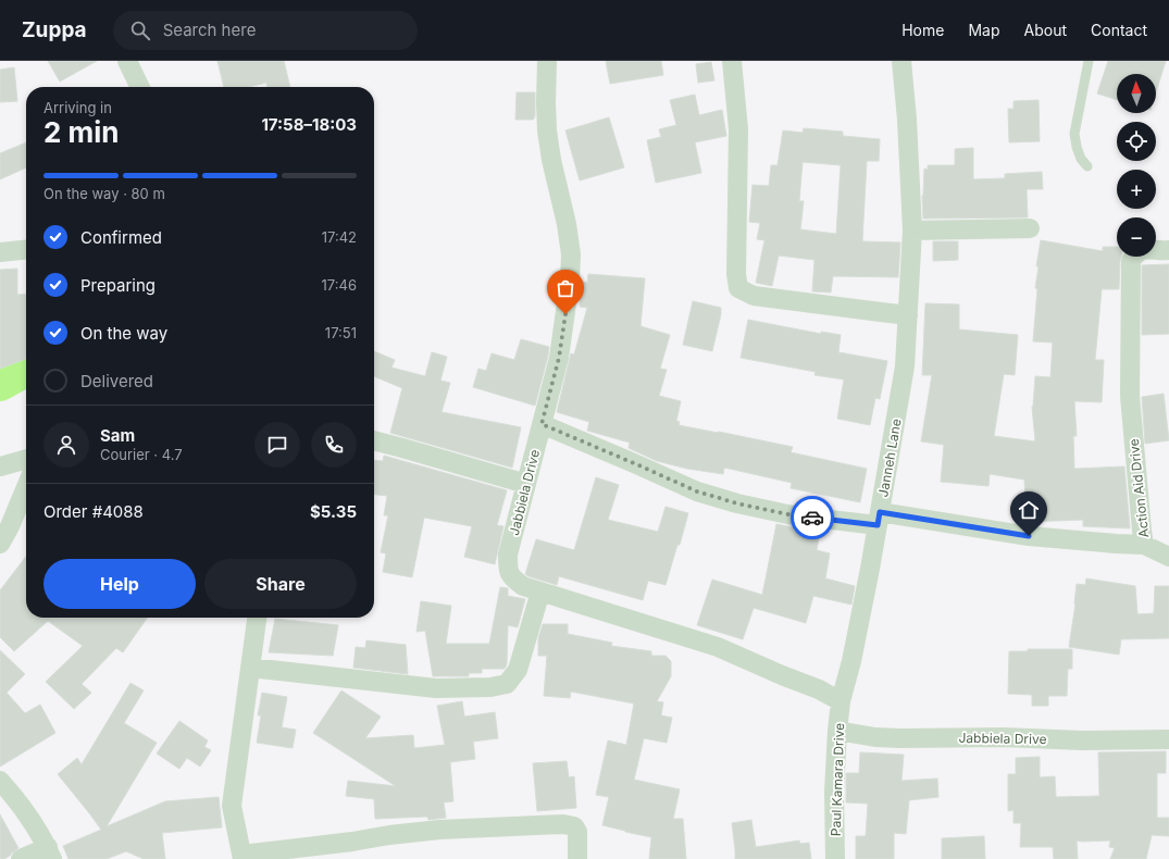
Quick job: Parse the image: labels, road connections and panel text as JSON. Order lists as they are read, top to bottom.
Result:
{
  "streets": {
    "street": [
      "Janneh Lane",
      "Action Aid Drive",
      "Jabbiela Drive",
      "Paul Kamara Drive"
    ]
  },
  "crossings": [
    ["Janneh Lane", "Action Aid Drive"],
    ["Janneh Lane", "Jabbiela Drive"],
    ["Janneh Lane", "Paul Kamara Drive"],
    ["Action Aid Drive", "Jabbiela Drive"],
    ["Jabbiela Drive", "Paul Kamara Drive"]
  ],
  "north": "top",
  "page": {
    "header": "Zuppa",
    "search": "Search here",
    "nav": [
      "Home",
      "Map",
      "About",
      "Contact"
    ],
    "map_buttons": ["+", "−"],
    "heading": ["2 min", "Arriving in", "17:58–18:03"],
    "panel": [
      "Sam",
      "Courier · 4.7",
      "Order #4088",
      "$5.35"
    ],
    "bar": "On the way · 80 m",
    "list": [
      ["Confirmed", "17:42"],
      ["Preparing", "17:46"],
      ["On the way", "17:51"],
      "Delivered"
    ],
    "buttons": ["Help", "Share"]
  }
}
